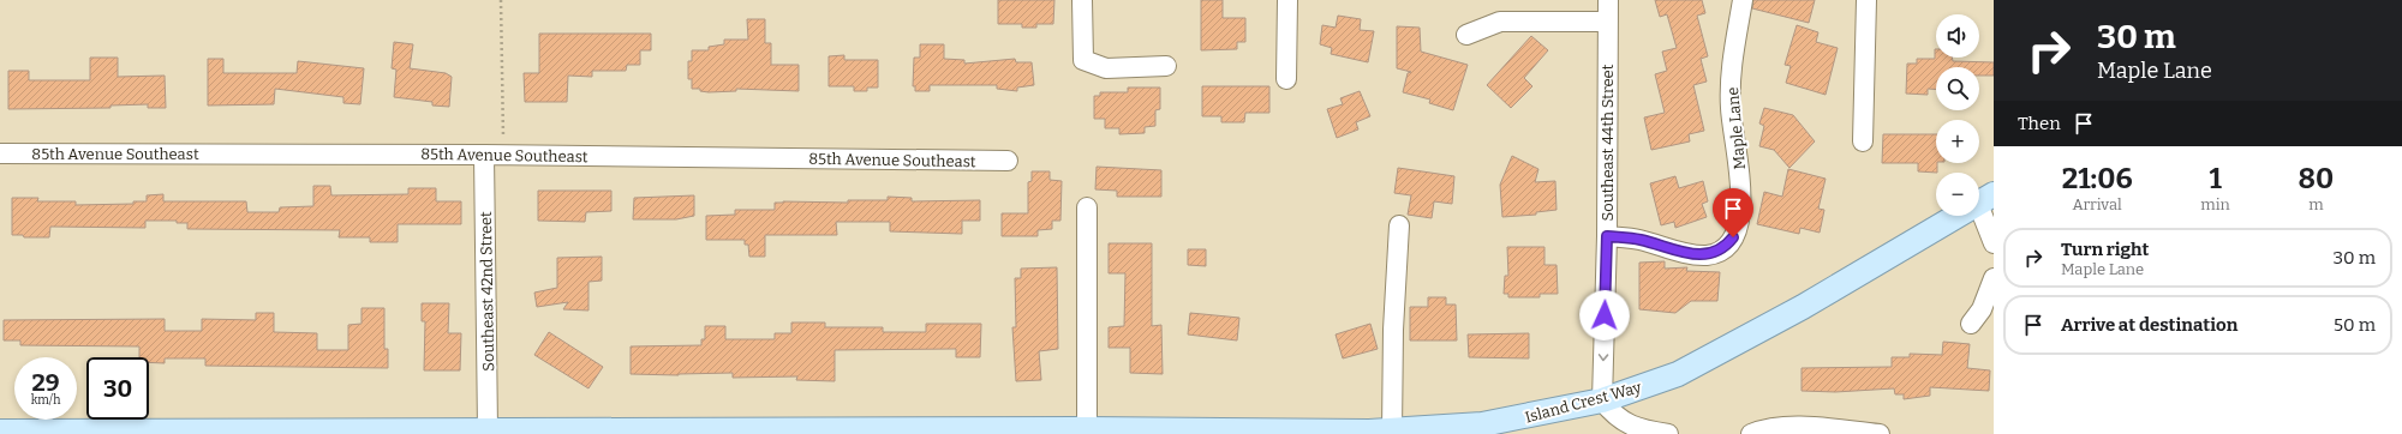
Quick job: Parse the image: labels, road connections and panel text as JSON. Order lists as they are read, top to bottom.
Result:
{
  "streets": {
    "main road": ["Island Crest Way"],
    "street": [
      "Maple Lane",
      "Southeast 44th Street",
      "85th Avenue Southeast",
      "Southeast 42nd Street"
    ]
  },
  "crossings": [
    ["Maple Lane", "Southeast 44th Street"],
    ["Southeast 44th Street", "Island Crest Way"],
    ["85th Avenue Southeast", "Southeast 42nd Street"],
    ["Southeast 42nd Street", "Island Crest Way"]
  ],
  "one_way": ["Southeast 44th Street"],
  "page": {
    "turn": ["30 m", "Maple Lane"],
    "map_buttons": ["+", "−"],
    "then": "Then",
    "eta": [
      "21:06",
      "Arrival",
      "1",
      "min",
      "80",
      "m"
    ],
    "list": [
      {
        "name": "Turn right",
        "note": "Maple Lane",
        "value": "30 m"
      },
      {
        "name": "Arrive at destination",
        "value": "50 m"
      }
    ],
    "speed": "29 km/h",
    "limit": "30"
  }
}
